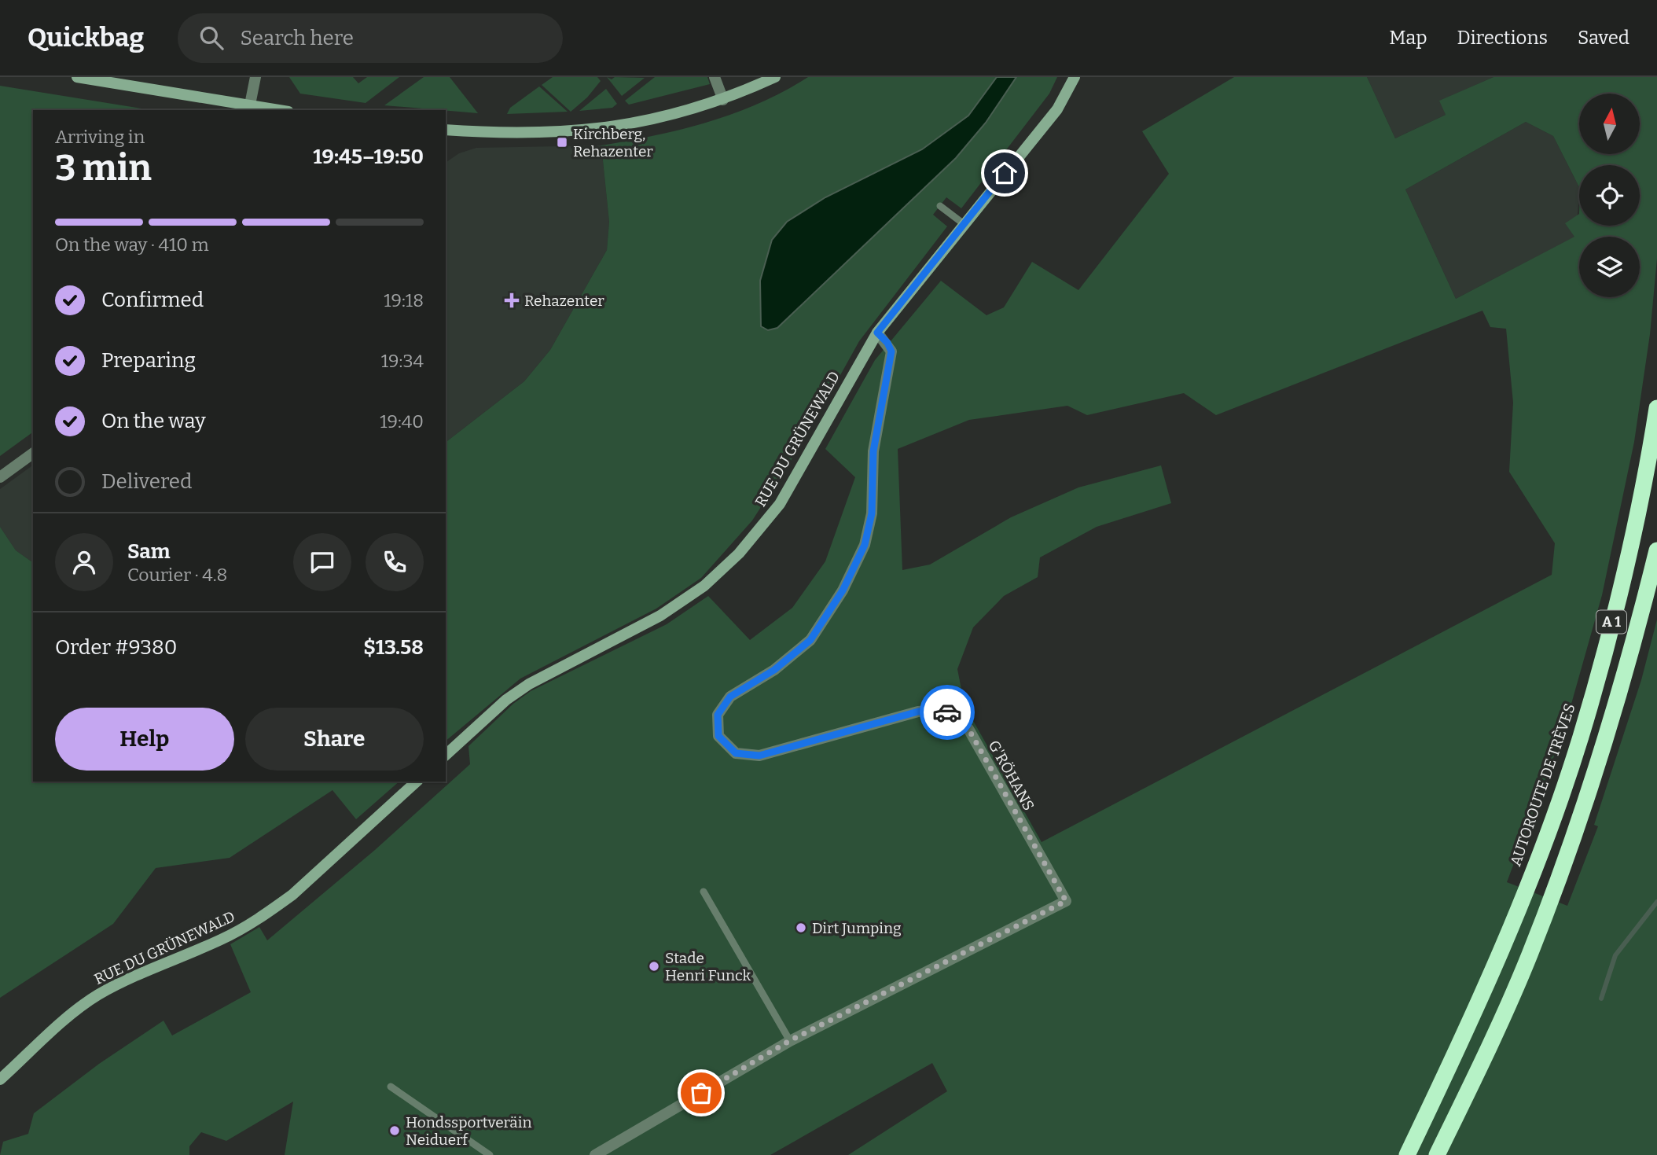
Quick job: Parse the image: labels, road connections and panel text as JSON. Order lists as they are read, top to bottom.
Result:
{
  "streets": {
    "highway": ["A 1", "AUTOROUTE DE TRÈVES"],
    "main road": ["RUE DU GRÜNEWALD"],
    "street": ["G'RÖHANS"]
  },
  "crossings": [
    ["RUE DU GRÜNEWALD", "G'RÖHANS"]
  ],
  "places": {
    "transit": ["Kirchberg, Rehazenter"],
    "health": ["Rehazenter"],
    "other": ["Dirt Jumping", "Stade Henri Funck", "Hondssportveräin Neiduerf"]
  },
  "north": "top",
  "page": {
    "header": "Quickbag",
    "search": "Search here",
    "nav": ["Map", "Directions", "Saved"],
    "heading": ["3 min", "Arriving in", "19:45–19:50"],
    "panel": [
      "Sam",
      "Courier · 4.8",
      "Order #9380",
      "$13.58"
    ],
    "bar": "On the way · 410 m",
    "list": [
      ["Confirmed", "19:18"],
      ["Preparing", "19:34"],
      ["On the way", "19:40"],
      "Delivered"
    ],
    "buttons": ["Help", "Share"]
  }
}
